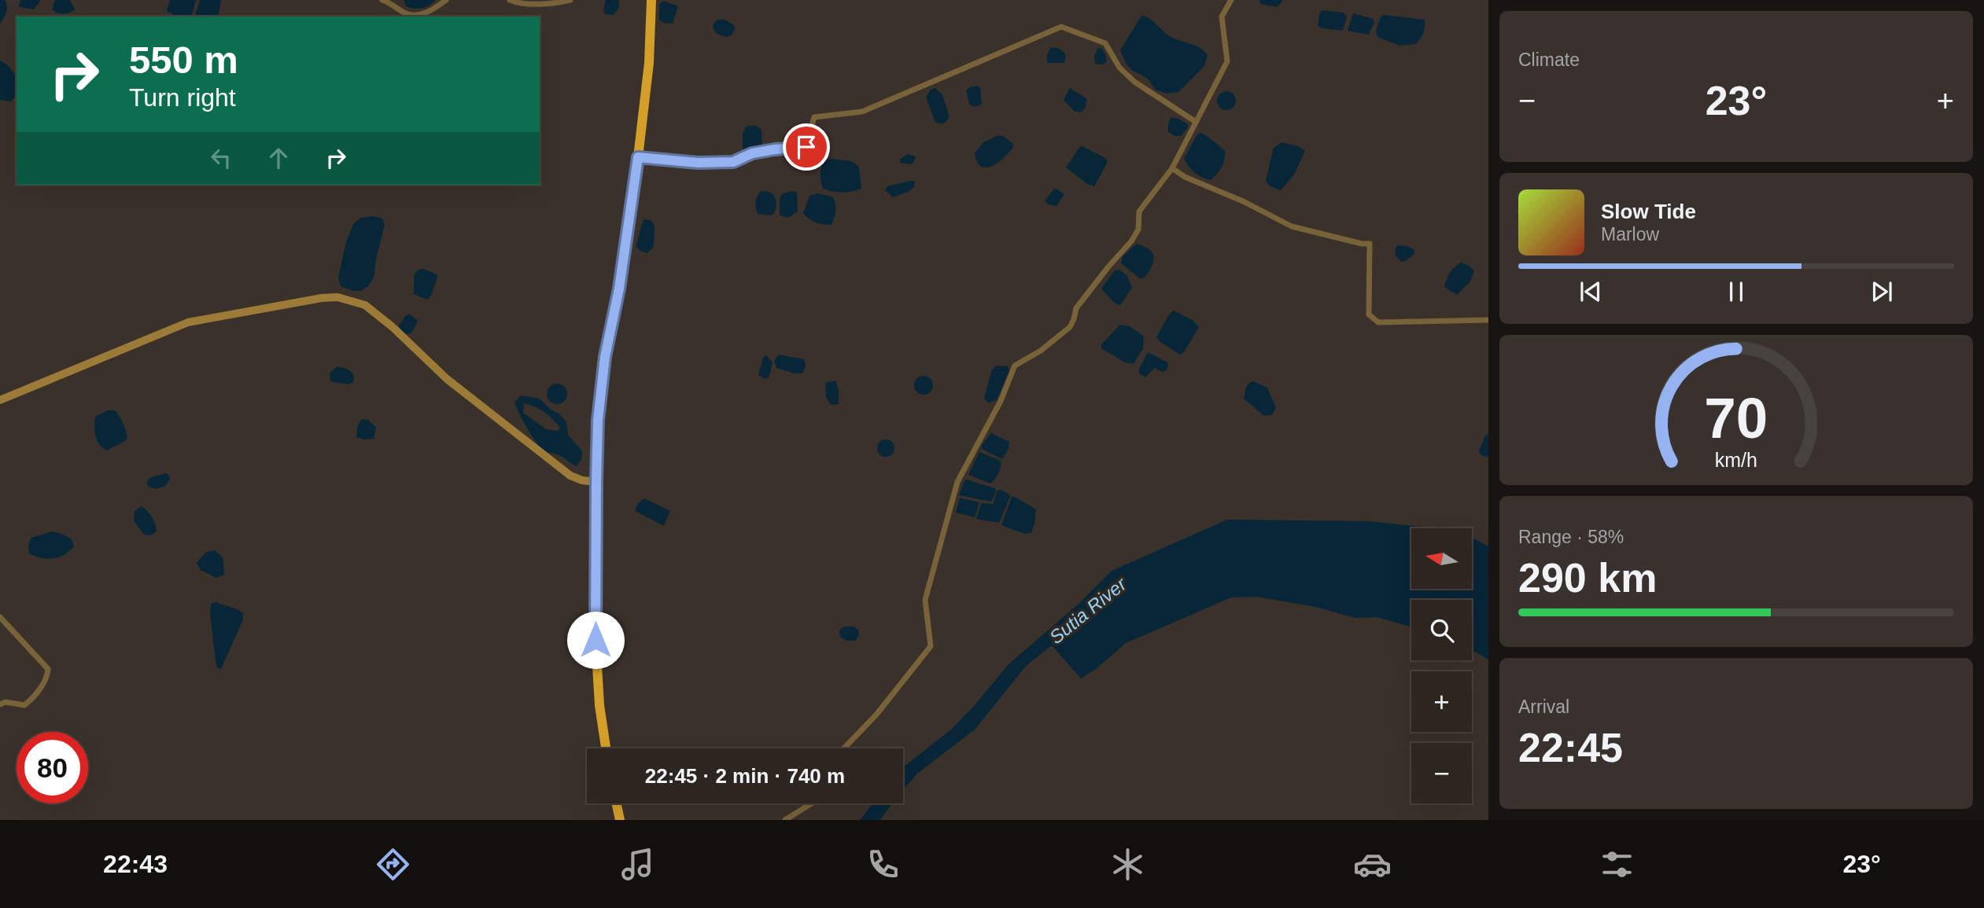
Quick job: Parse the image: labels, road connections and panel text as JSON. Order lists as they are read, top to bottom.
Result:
{
  "water": ["Sutia River"],
  "north": "left",
  "page": {
    "tile": [
      "Climate",
      ["Range · 58%", "290 km"],
      ["Arrival", "22:45"]
    ],
    "turn": ["550 m", "Turn right"],
    "heat": ["−", "23°", "+"],
    "song": ["Slow Tide", "Marlow"],
    "map_buttons": ["+", "−"],
    "limit": "80",
    "trip": "22:45 · 2 min · 740 m",
    "tabs": ["22:43", "23°"],
    "gauge": ["70", "km/h"]
  }
}
